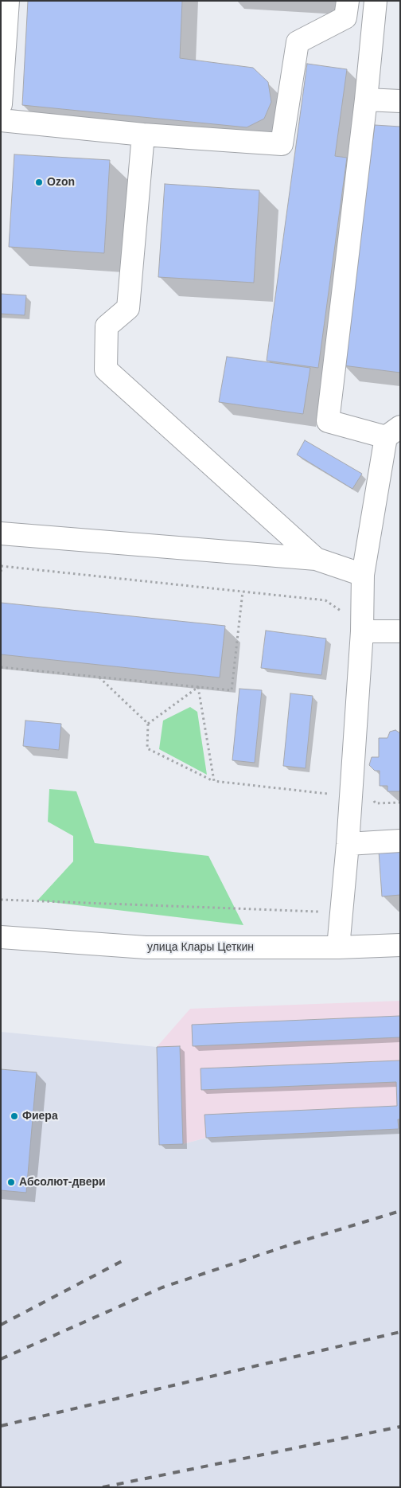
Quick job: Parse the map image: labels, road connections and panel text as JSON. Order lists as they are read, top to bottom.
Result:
{
  "streets": {
    "street": ["улица Клары Цеткин"]
  },
  "places": ["Ozon", "Фиера", "Абсолют-двери"]
}
